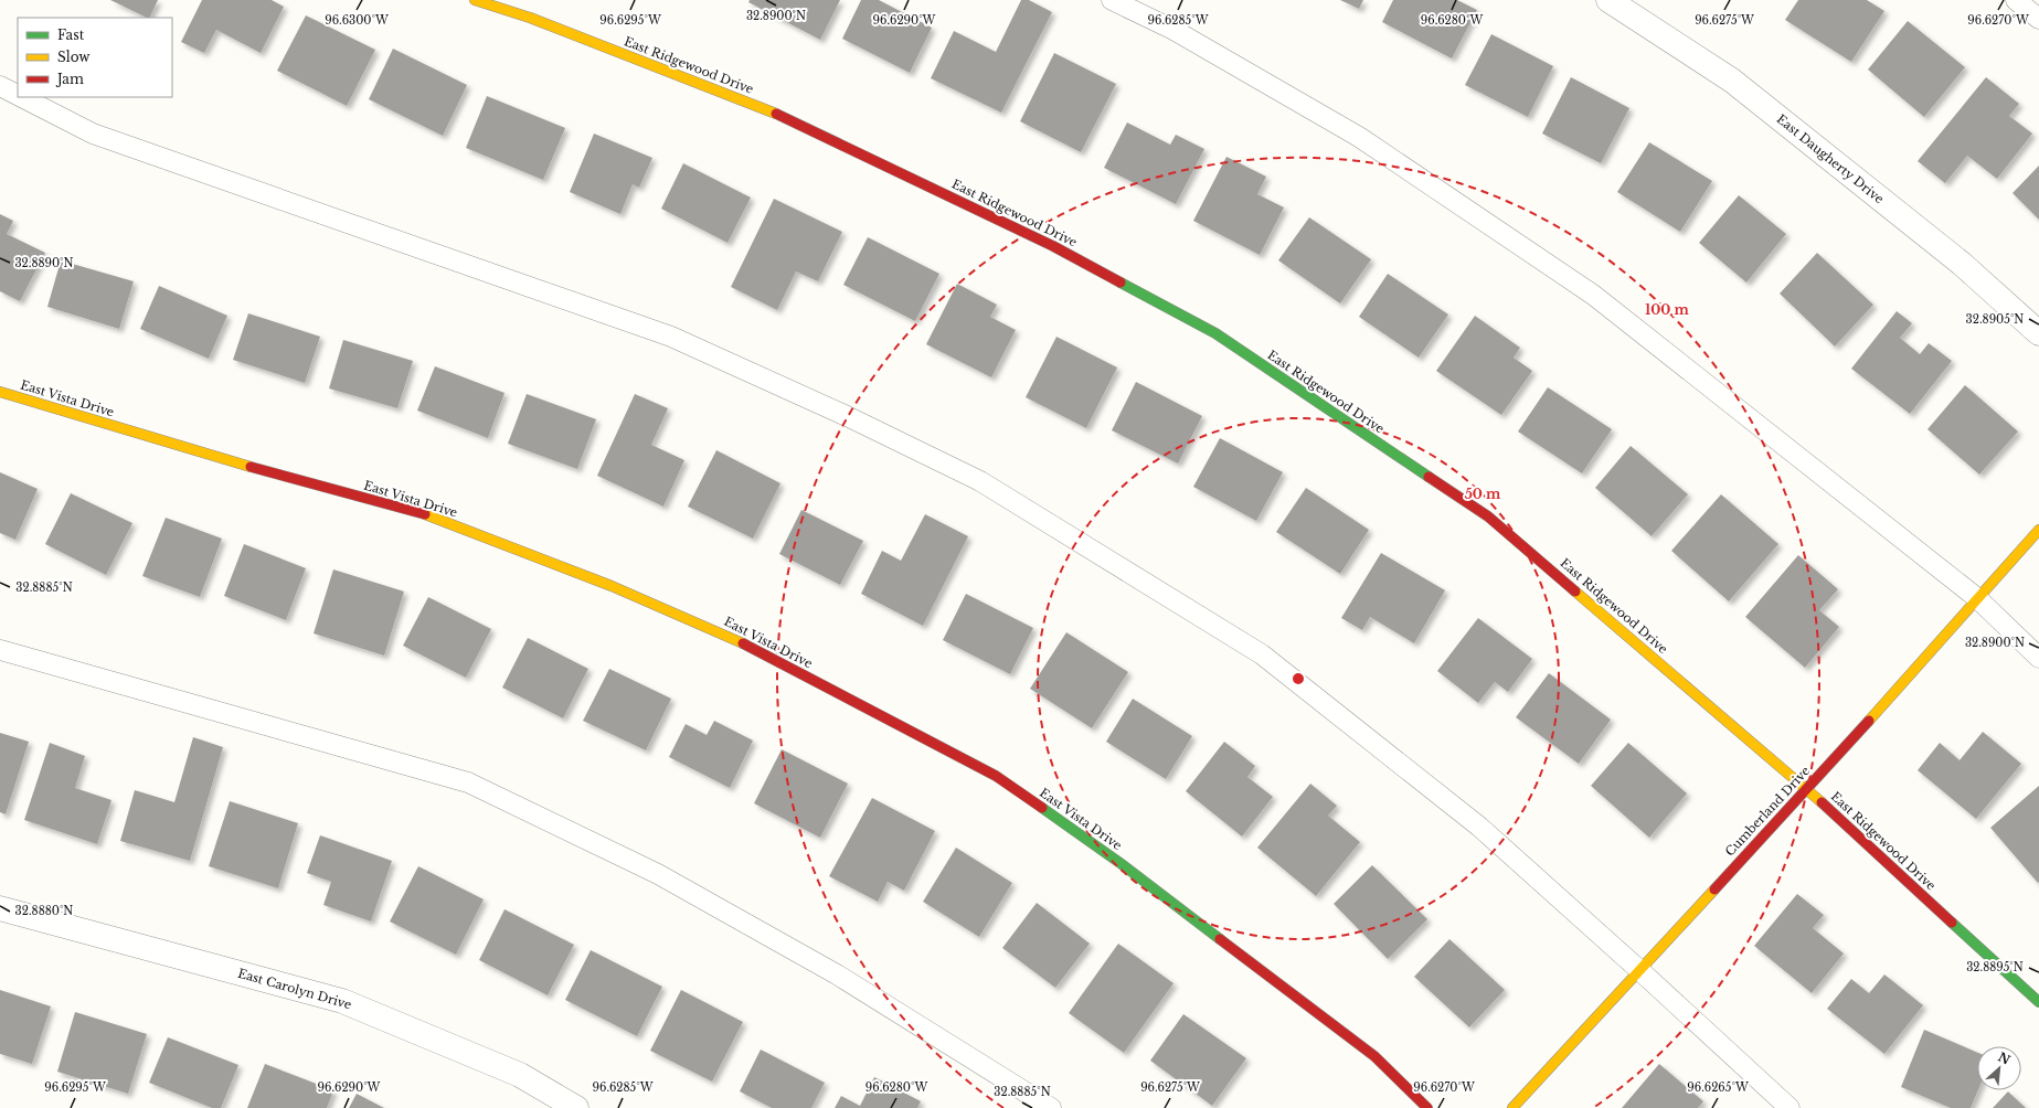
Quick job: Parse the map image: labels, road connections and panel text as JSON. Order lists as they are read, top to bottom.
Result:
{
  "streets": {
    "street": [
      "East Ridgewood Drive",
      "East Daugherty Drive",
      "East Vista Drive",
      "Cumberland Drive",
      "East Carolyn Drive"
    ]
  },
  "crossings": [
    ["East Ridgewood Drive", "Cumberland Drive"]
  ],
  "legend": ["Fast", "Slow", "Jam"],
  "north": "top right",
  "coordinates": [
    "32.8900°N",
    "96.6300°W",
    "96.6295°W",
    "96.6290°W",
    "96.6285°W",
    "96.6280°W",
    "96.6275°W",
    "96.6270°W",
    "32.8890°N",
    "32.8905°N",
    "32.8885°N",
    "32.8880°N",
    "32.8895°N",
    "96.6265°W"
  ],
  "rings": ["100 m", "50 m"]
}
